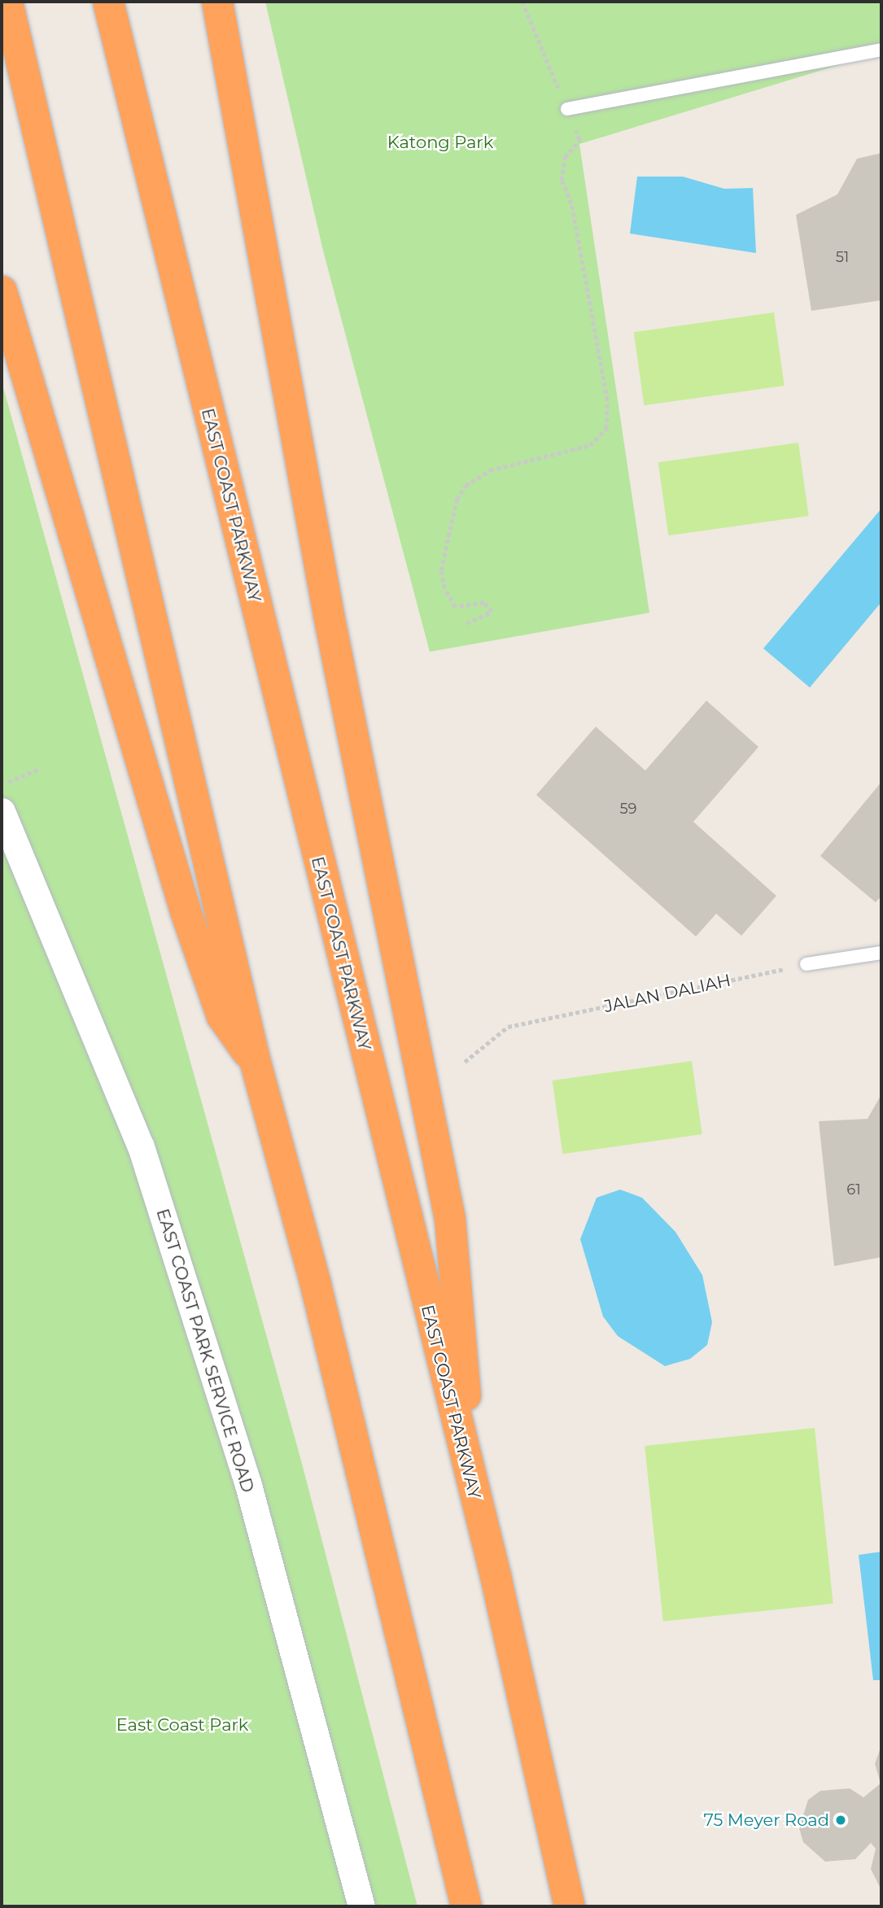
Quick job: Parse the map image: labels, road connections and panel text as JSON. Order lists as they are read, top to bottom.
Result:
{
  "streets": {
    "highway": ["EAST COAST PARKWAY"],
    "street": ["EAST COAST PARK SERVICE ROAD"],
    "path": ["JALAN DALIAH"]
  },
  "parks": ["Katong Park", "East Coast Park"],
  "places": ["75 Meyer Road"],
  "house_numbers": ["51", "59", "61"]
}
